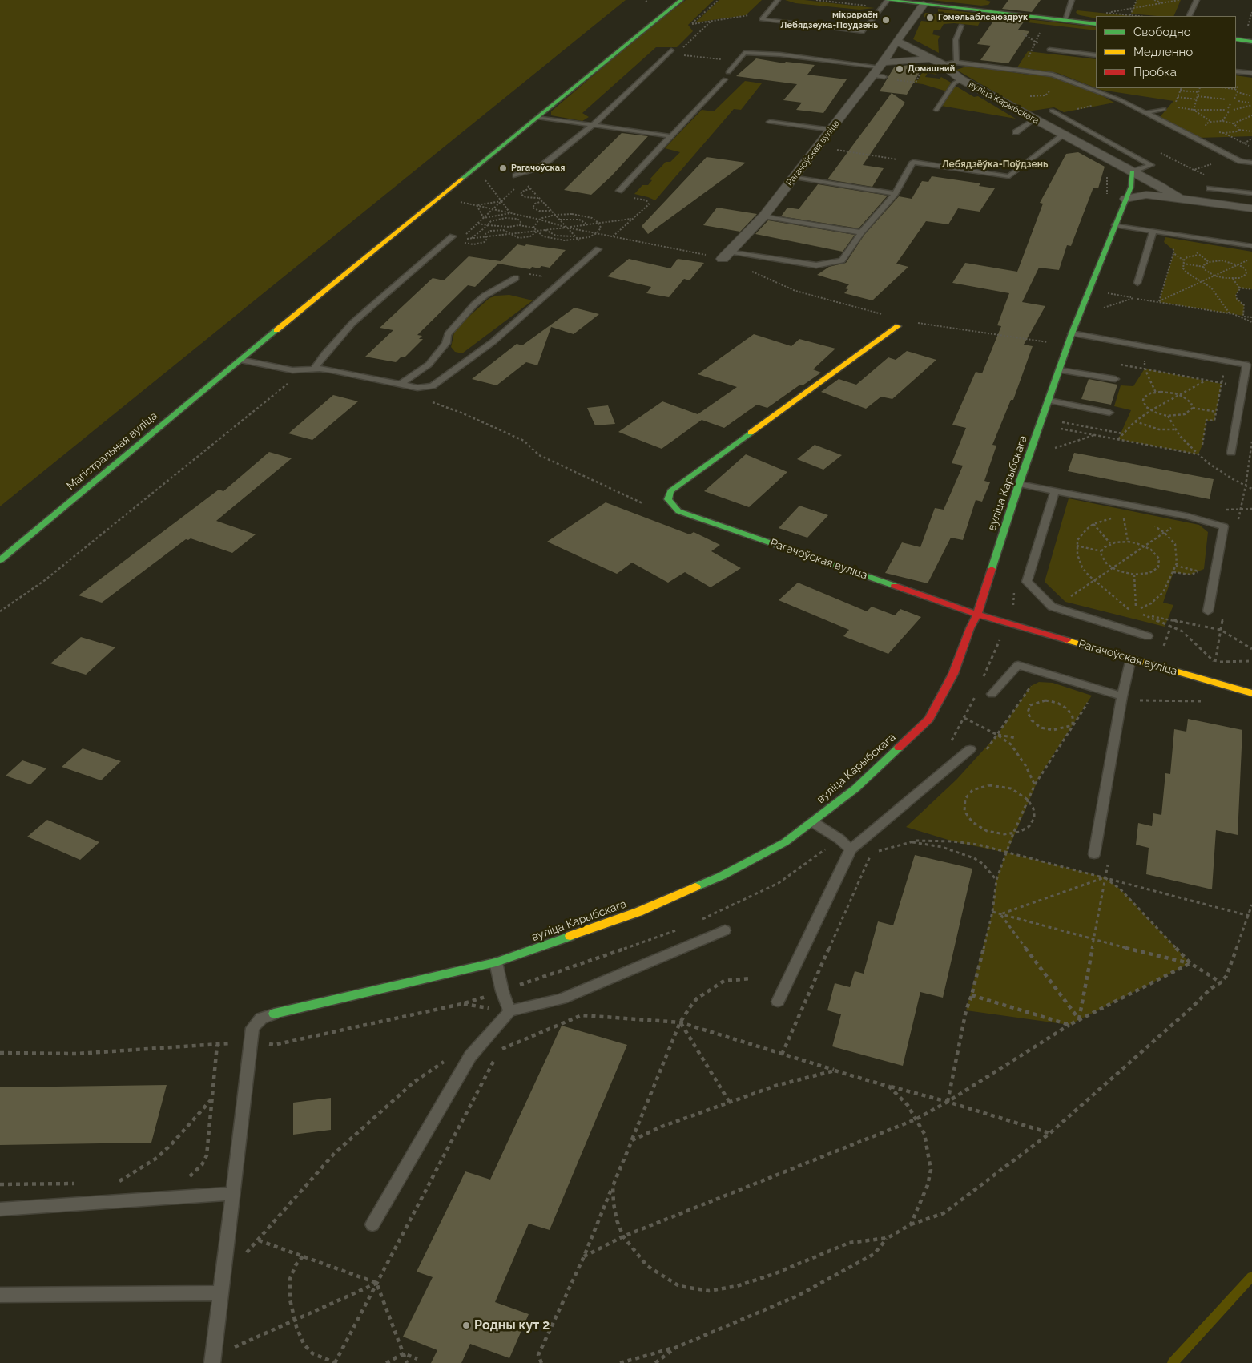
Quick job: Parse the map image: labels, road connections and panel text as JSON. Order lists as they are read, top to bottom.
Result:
{
  "streets": {
    "street": ["вуліца Карыбскага", "Рагачоўская вуліца", "Магістральная вуліца"]
  },
  "crossings": [
    ["вуліца Карыбскага", "Рагачоўская вуліца"]
  ],
  "districts": ["Лебядзёўка-Поўдзень"],
  "places": [
    "Гомельаблсаюздрук",
    "мікрараён Лебядзеўка-Поўдзень",
    "Домашний",
    "Рагачоўская",
    "Родны кут 2"
  ],
  "legend": ["Свободно", "Медленно", "Пробка"]
}
